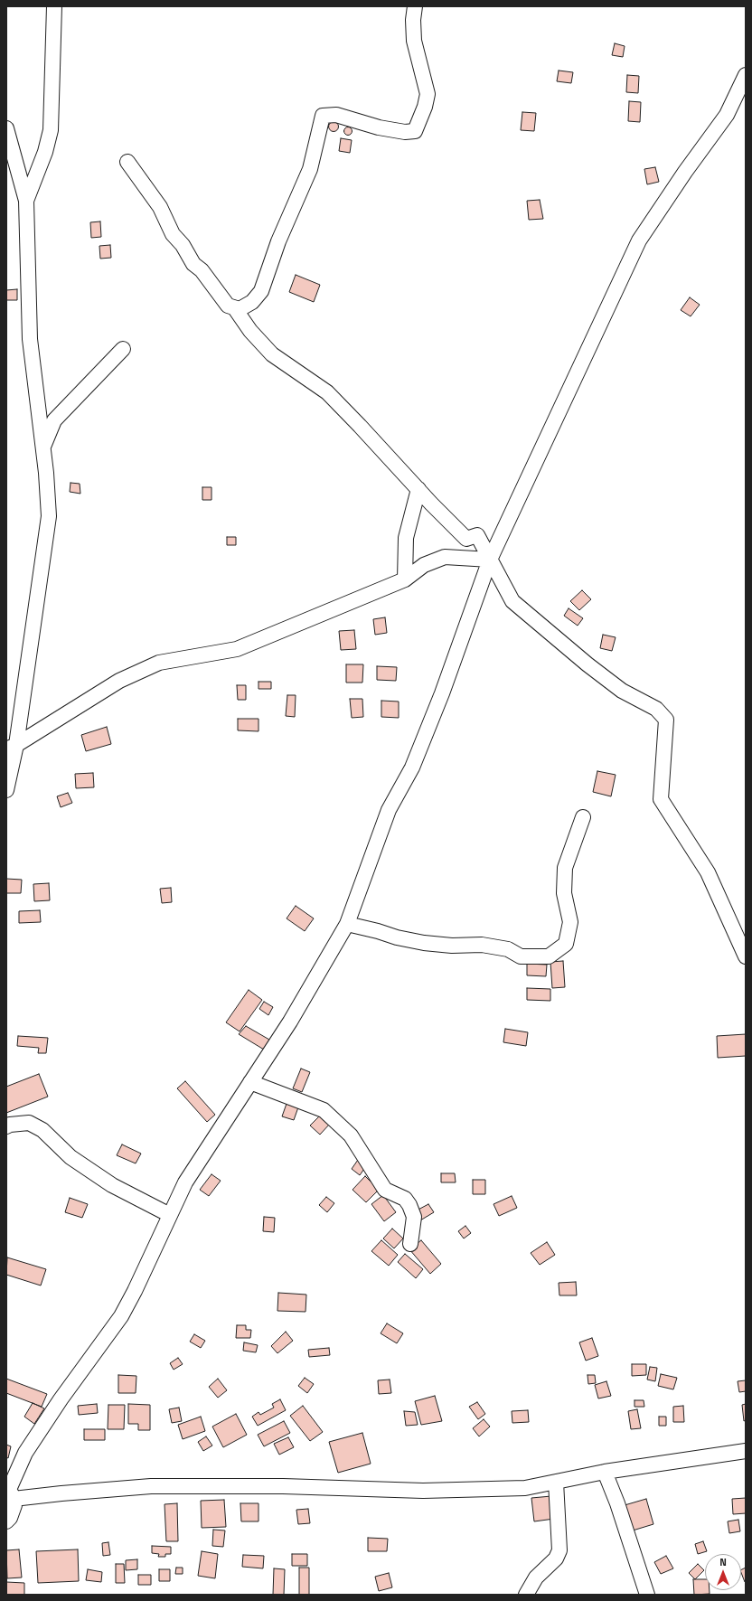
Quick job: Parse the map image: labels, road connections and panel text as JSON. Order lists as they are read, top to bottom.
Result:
{
  "north": "top"
}
